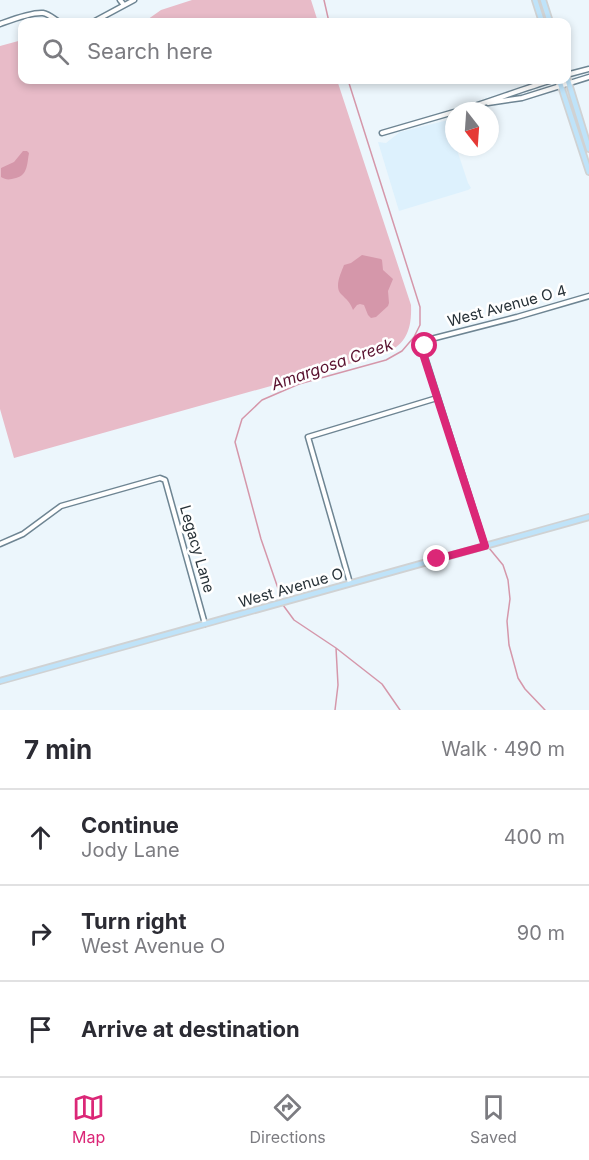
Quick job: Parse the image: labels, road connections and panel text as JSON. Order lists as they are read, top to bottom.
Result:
{
  "streets": {
    "main road": ["West Avenue O"],
    "street": ["West Avenue O 4", "Legacy Lane"]
  },
  "crossings": [
    ["Legacy Lane", "West Avenue O"]
  ],
  "water": ["Amargosa Creek"],
  "north": "bottom",
  "page": {
    "search": "Search here",
    "heading": ["7 min", "Walk · 490 m"],
    "list": [
      ["Continue", "Jody Lane", "400 m"],
      ["Turn right", "West Avenue O", "90 m"],
      "Arrive at destination"
    ],
    "nav": ["Map", "Directions", "Saved"]
  }
}
